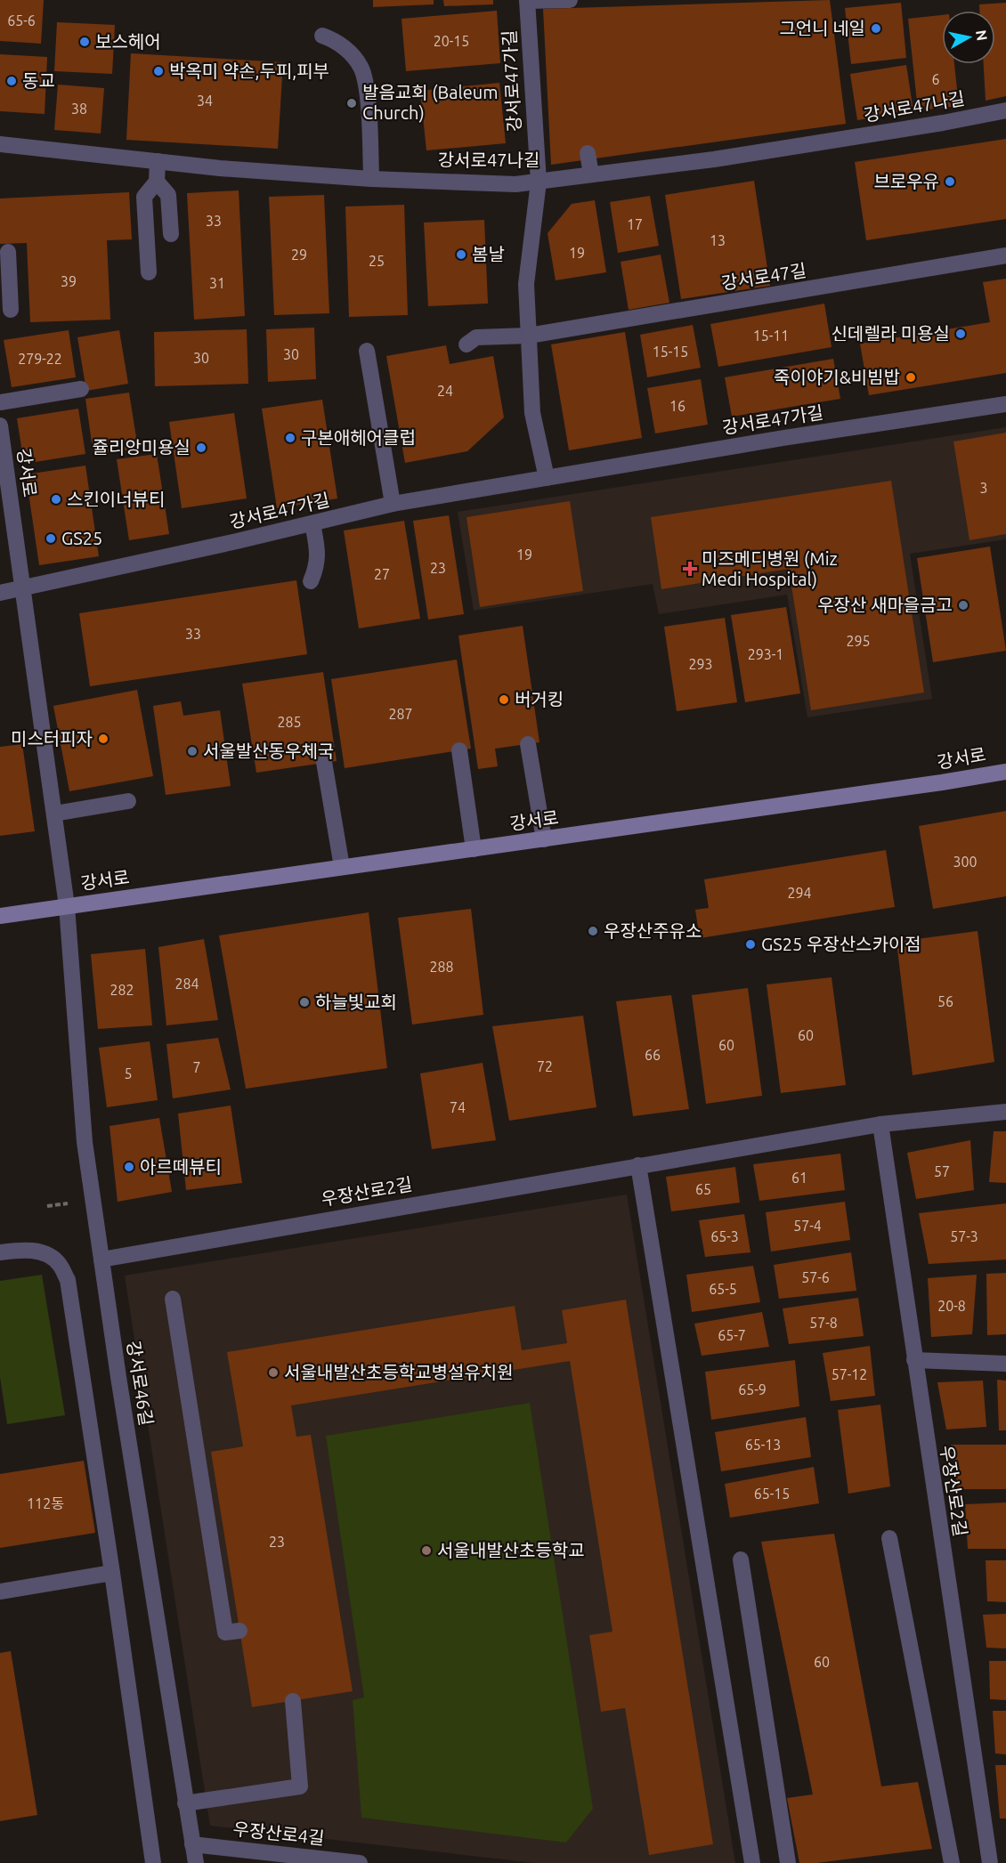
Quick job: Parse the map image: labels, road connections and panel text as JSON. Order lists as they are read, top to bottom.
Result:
{
  "streets": {
    "main road": ["강서로"],
    "street": [
      "강서로47가길",
      "강서로47나길",
      "강서로47길",
      "우장산로2길",
      "강서로46길",
      "우장산로4길"
    ]
  },
  "crossings": [
    ["강서로47가길", "강서로47나길"],
    ["강서로47가길", "강서로47길"],
    ["강서로47가길", "강서로"],
    ["강서로", "강서로46길"],
    ["우장산로2길", "강서로46길"],
    ["강서로46길", "우장산로4길"]
  ],
  "places": {
    "other": [
      "그언니 네일",
      "보스헤어",
      "박옥미 약손,두피,피부",
      "동교",
      "발음교회 (Baleum Church)",
      "브로우유",
      "봄날",
      "신데렐라 미용실",
      "죽이야기&비빔밥",
      "구본애헤어클럽",
      "쥴리앙미용실",
      "스킨이너뷰티",
      "GS25",
      "우장산 새마을금고",
      "버거킹",
      "미스터피자",
      "서울발산동우체국",
      "우장산주유소",
      "GS25 우장산스카이점",
      "하늘빛교회",
      "아르떼뷰티",
      "서울내발산초등학교병설유치원",
      "서울내발산초등학교"
    ],
    "health": ["미즈메디병원 (Miz Medi Hospital)"]
  },
  "house_numbers": [
    "65-6",
    "20-15",
    "6",
    "34",
    "38",
    "33",
    "17",
    "13",
    "19",
    "29",
    "25",
    "39",
    "31",
    "15-11",
    "15-15",
    "30",
    "30",
    "279-22",
    "24",
    "16",
    "3",
    "19",
    "23",
    "27",
    "33",
    "295",
    "293-1",
    "293",
    "287",
    "285",
    "300",
    "294",
    "288",
    "284",
    "282",
    "56",
    "60",
    "60",
    "66",
    "72",
    "7",
    "5",
    "74",
    "57",
    "61",
    "65",
    "57-4",
    "65-3",
    "57-3",
    "57-6",
    "65-5",
    "20-8",
    "57-8",
    "65-7",
    "57-12",
    "65-9",
    "65-13",
    "65-15",
    "112동",
    "23",
    "60"
  ],
  "north": "right"
}
